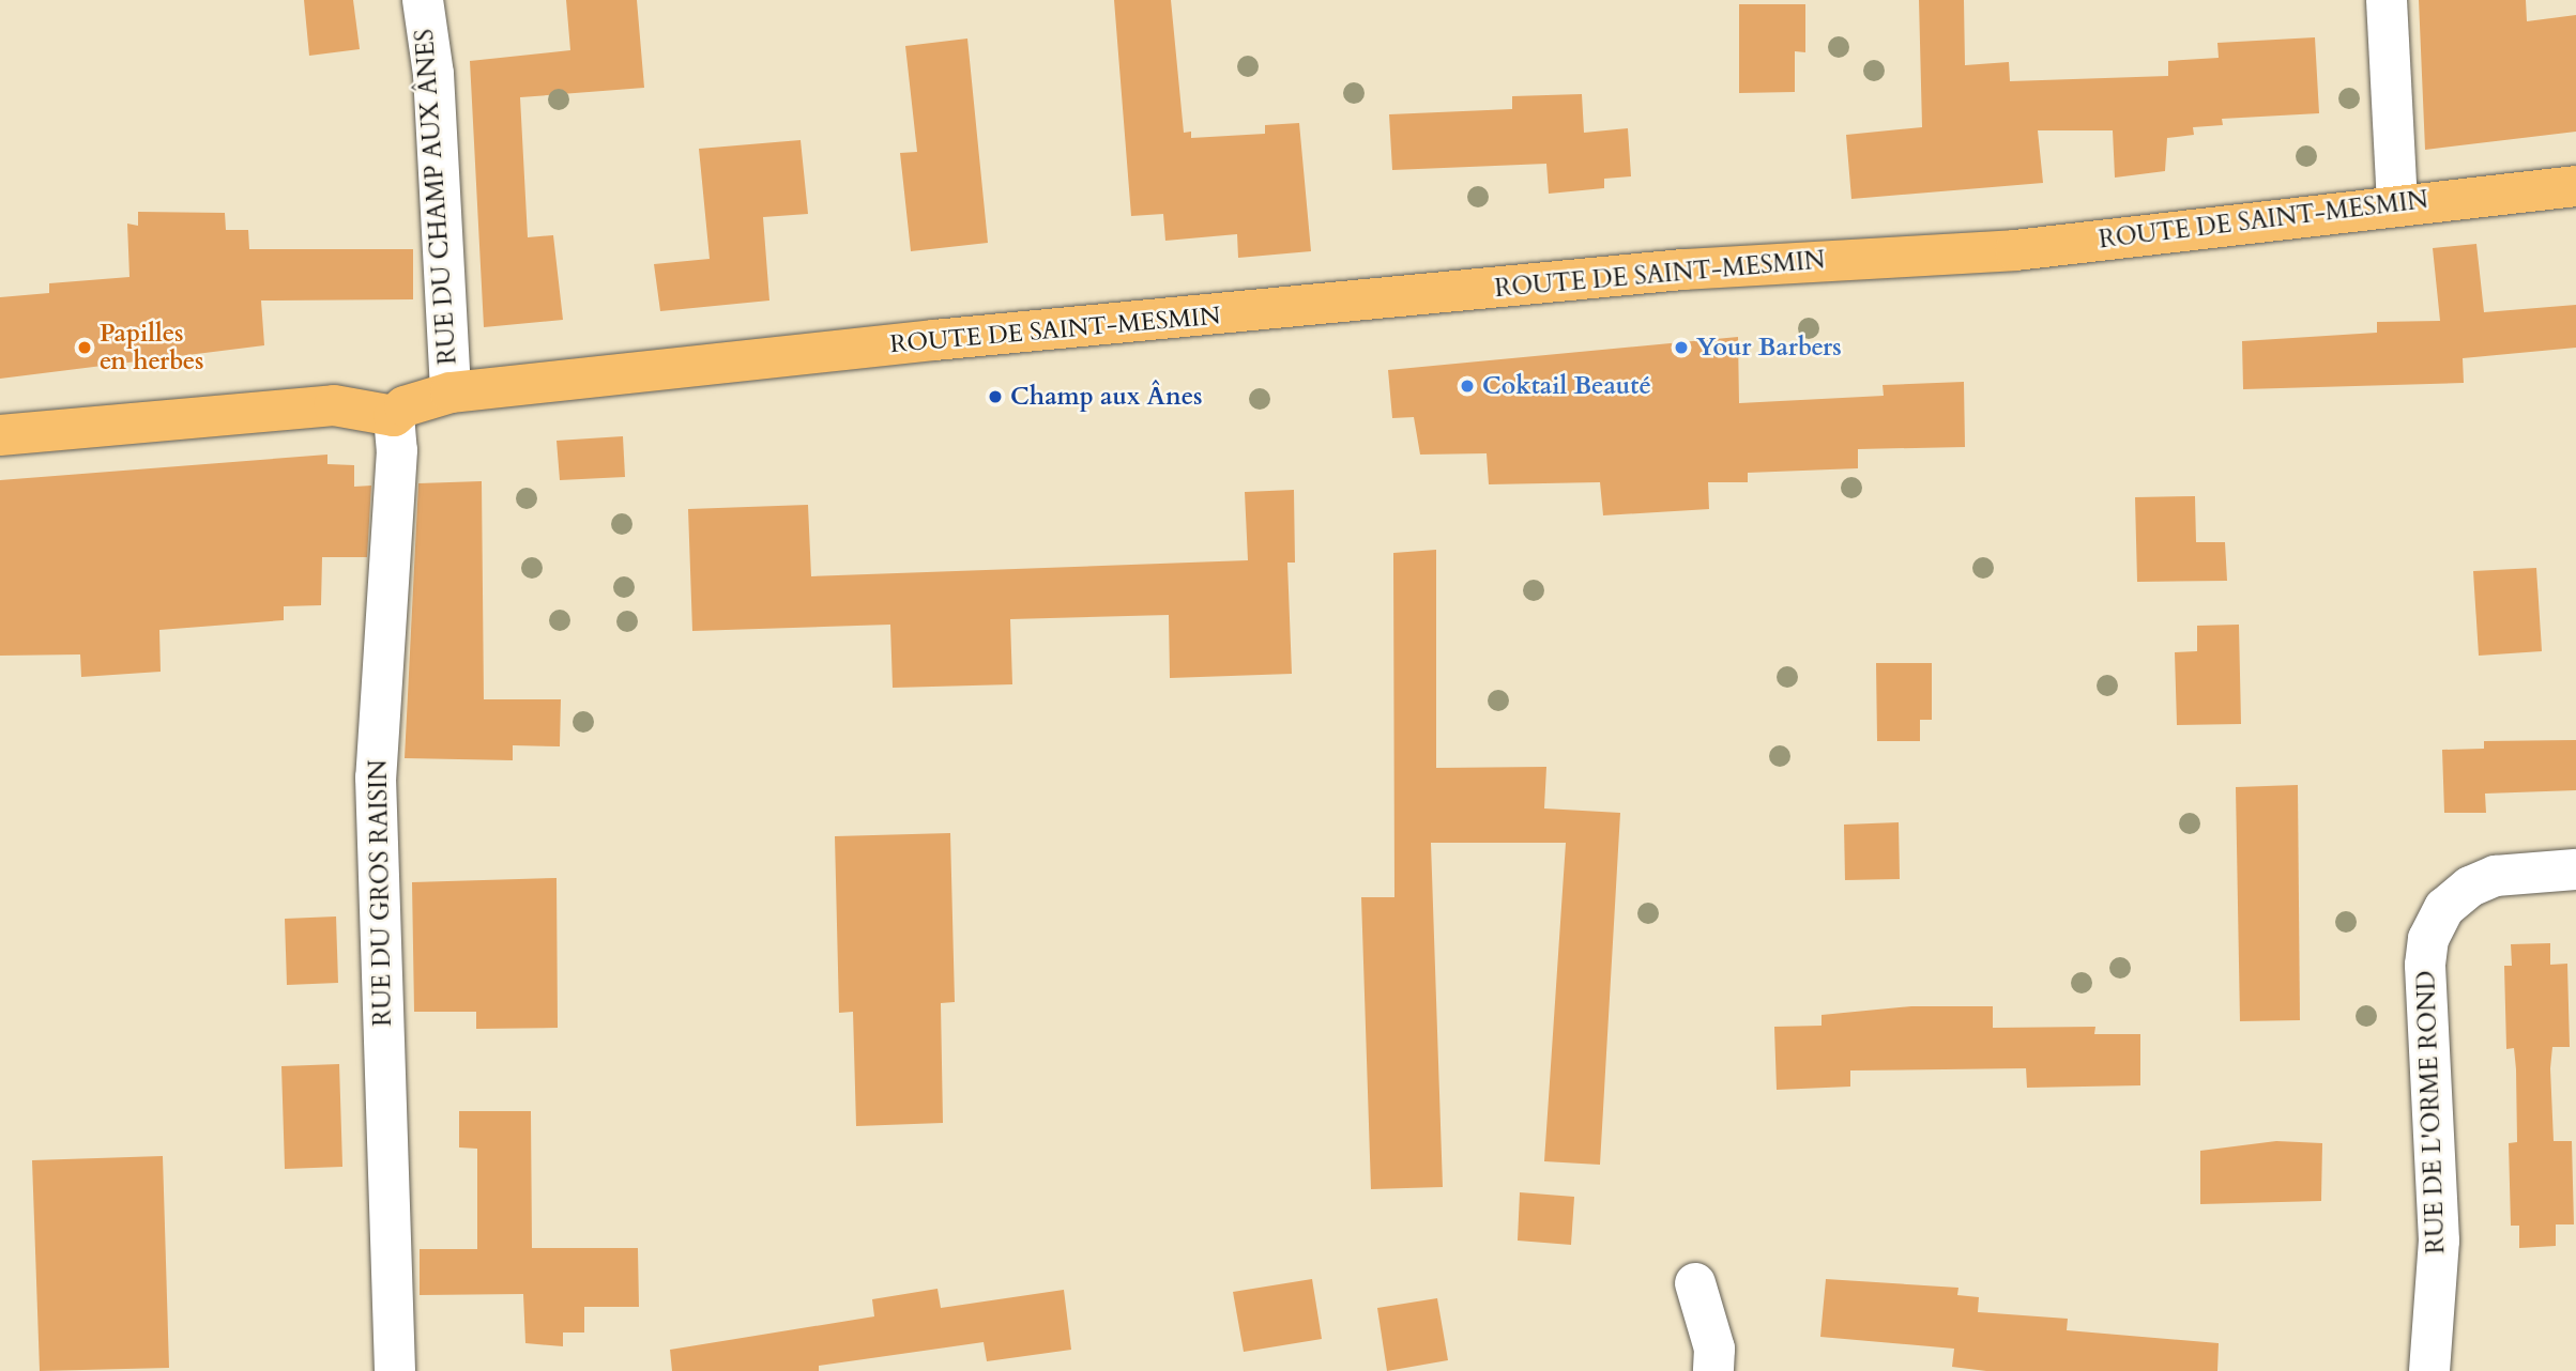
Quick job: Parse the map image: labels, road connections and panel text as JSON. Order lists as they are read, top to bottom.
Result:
{
  "streets": {
    "main road": ["ROUTE DE SAINT-MESMIN"],
    "street": ["RUE DU CHAMP AUX ÂNES", "RUE DU GROS RAISIN", "RUE DE L'ORME ROND"]
  },
  "crossings": [
    ["RUE DU CHAMP AUX ÂNES", "ROUTE DE SAINT-MESMIN"],
    ["ROUTE DE SAINT-MESMIN", "RUE DU GROS RAISIN"]
  ],
  "places": [
    "Papilles en herbes",
    "Your Barbers",
    "Coktail Beauté",
    "Champ aux Ânes"
  ]
}
